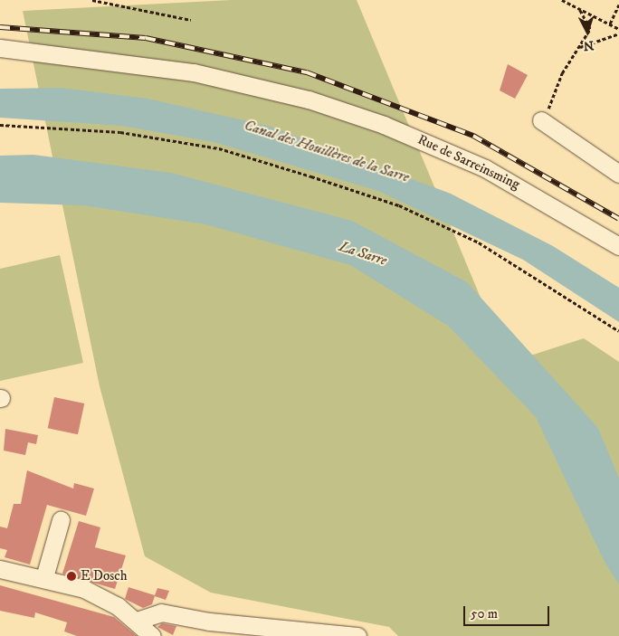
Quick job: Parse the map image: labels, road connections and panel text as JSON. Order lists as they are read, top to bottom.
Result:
{
  "streets": {
    "street": ["Rue de Sarreinsming"]
  },
  "water": ["Canal des Houillères de la Sarre", "La Sarre"],
  "places": ["E Dosch"],
  "scale_bar": "50 m",
  "north": "bottom"
}
